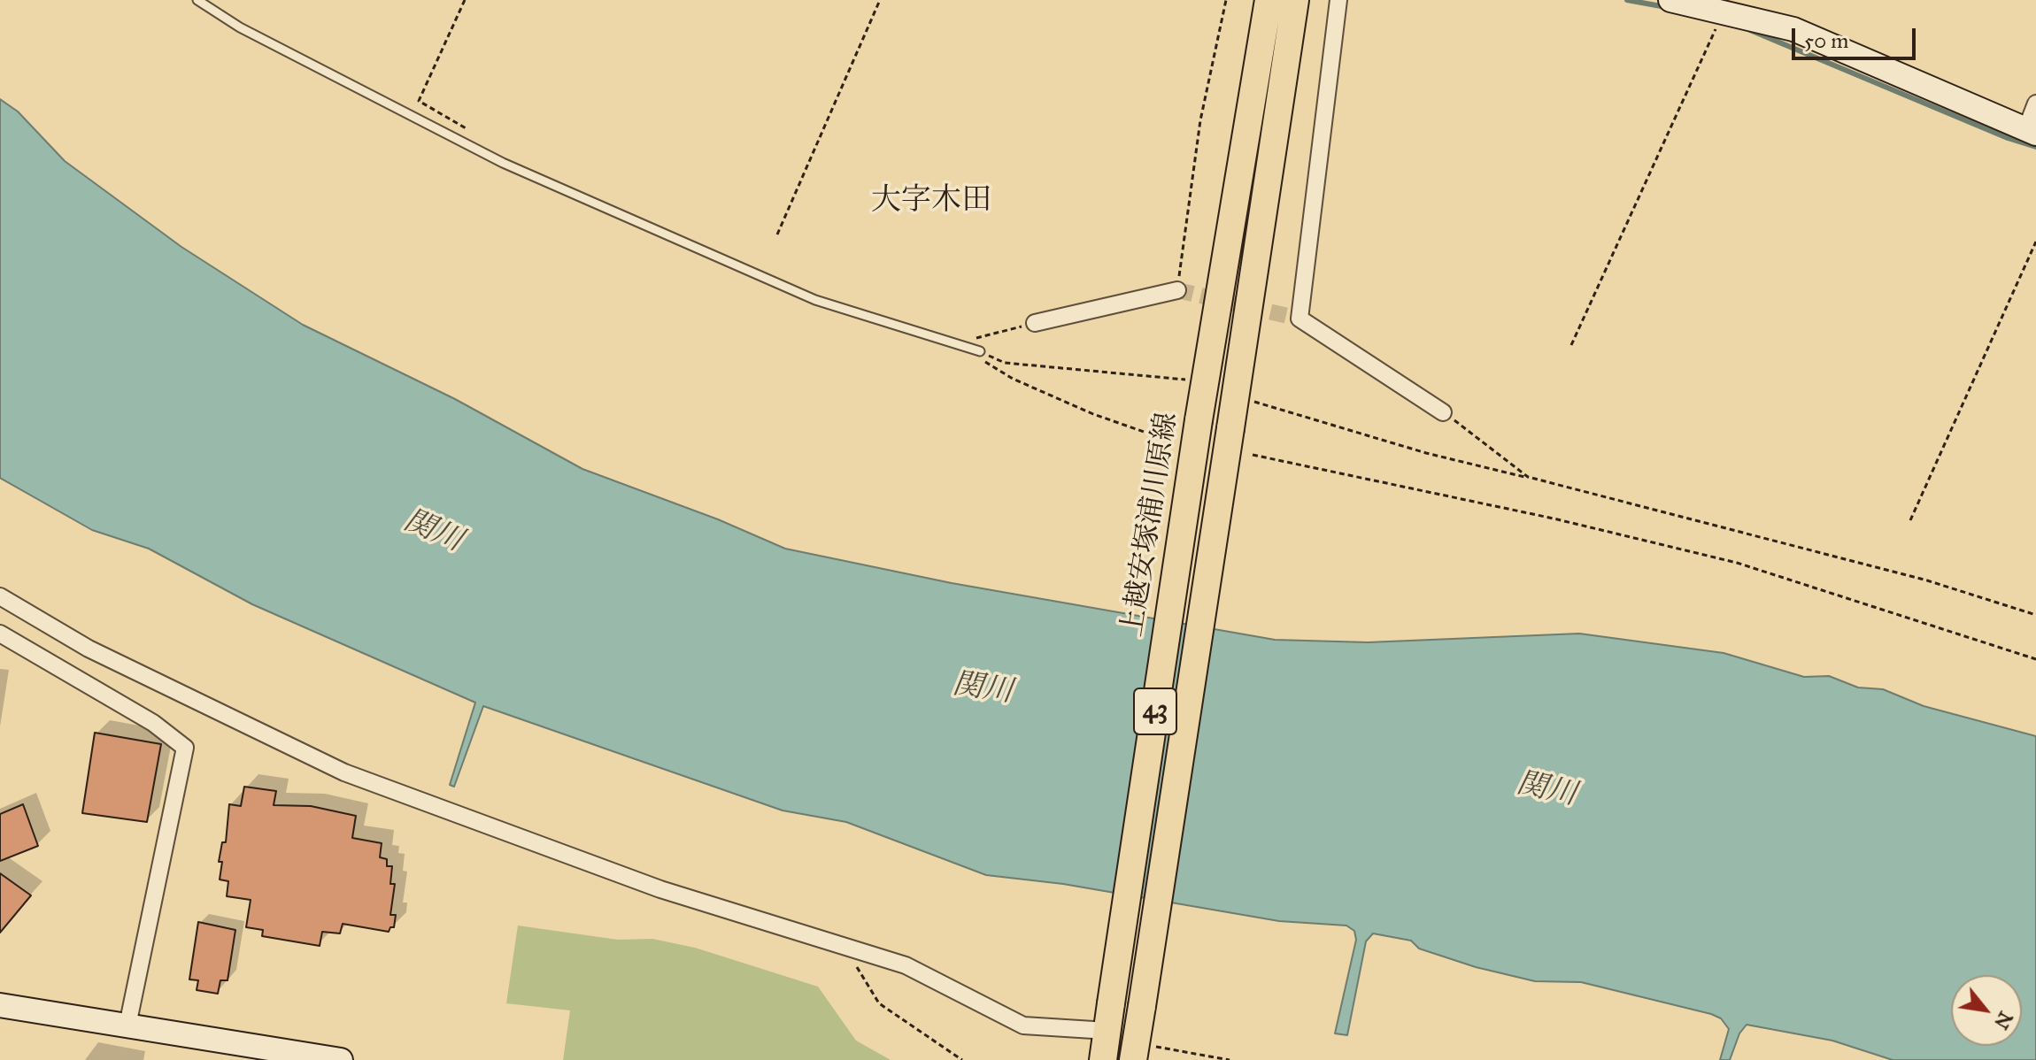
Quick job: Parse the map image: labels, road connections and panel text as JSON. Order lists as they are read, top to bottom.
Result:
{
  "streets": {
    "main road": ["上越安塚浦川原線", "43"]
  },
  "districts": ["大字木田"],
  "water": ["関川"],
  "scale_bar": "50 m",
  "north": "bottom right"
}
